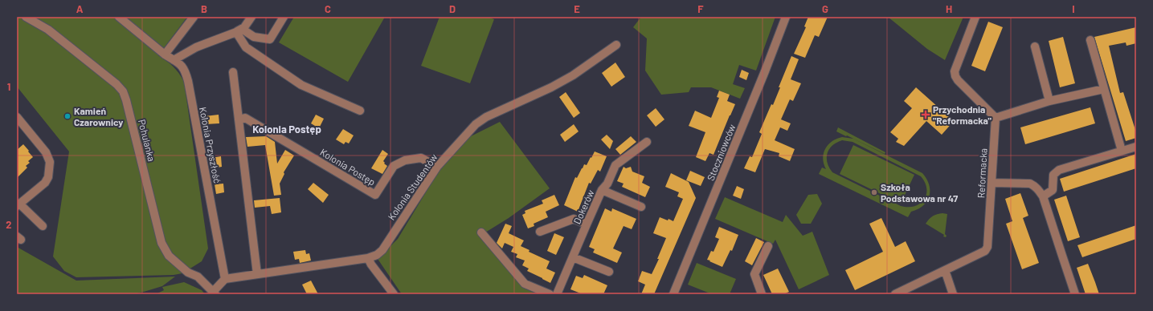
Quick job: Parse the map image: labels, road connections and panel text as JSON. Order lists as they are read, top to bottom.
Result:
{
  "streets": {
    "street": [
      "Pohulanka",
      "Kolonia Przyszłość",
      "Stoczniowców",
      "Kolonia Postęp",
      "Reformacka",
      "Kolonia Studentów",
      "Dokerów"
    ]
  },
  "crossings": [
    ["Kolonia Przyszłość", "Kolonia Studentów"],
    ["Kolonia Postęp", "Kolonia Studentów"]
  ],
  "districts": ["Kolonia Postęp"],
  "places": {
    "health": ["Przychodnia \"Reformacka\""],
    "other": ["Kamień Czarownicy", "Szkoła Podstawowa nr 47"]
  },
  "grid": {
    "columns": [
      "A",
      "B",
      "C",
      "D",
      "E",
      "F",
      "G",
      "H",
      "I"
    ],
    "rows": ["1", "2"]
  }
}
